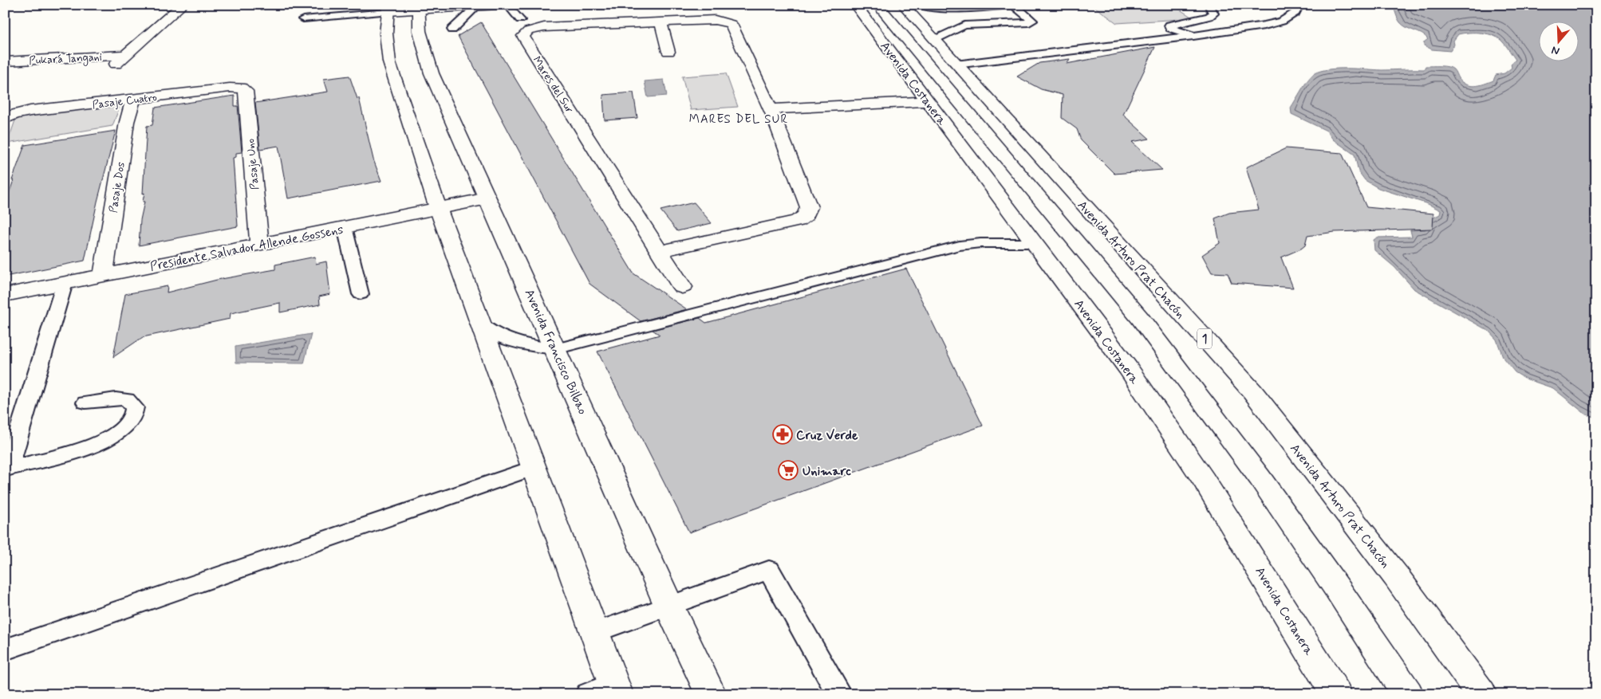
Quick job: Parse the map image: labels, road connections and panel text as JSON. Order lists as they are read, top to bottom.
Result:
{
  "streets": {
    "street": [
      "Pukará Tangani",
      "Avenida Costanera",
      "Mares del Sur",
      "Pasaje Cuatro",
      "Pasaje Uno",
      "Pasaje Dos",
      "Presidente Salvador Allende Gossens",
      "Avenida Arturo Prat Chacón",
      "1",
      "Avenida Francisco Bilbao"
    ]
  },
  "crossings": [
    ["Pasaje Cuatro", "Pasaje Uno"],
    ["Pasaje Cuatro", "Pasaje Dos"],
    ["Pasaje Uno", "Presidente Salvador Allende Gossens"],
    ["Pasaje Dos", "Presidente Salvador Allende Gossens"],
    ["Presidente Salvador Allende Gossens", "Avenida Francisco Bilbao"]
  ],
  "districts": ["MARES DEL SUR"],
  "places": {
    "pharmacy": ["Cruz Verde"],
    "supermarket": ["Unimarc"]
  },
  "north": "bottom"
}
